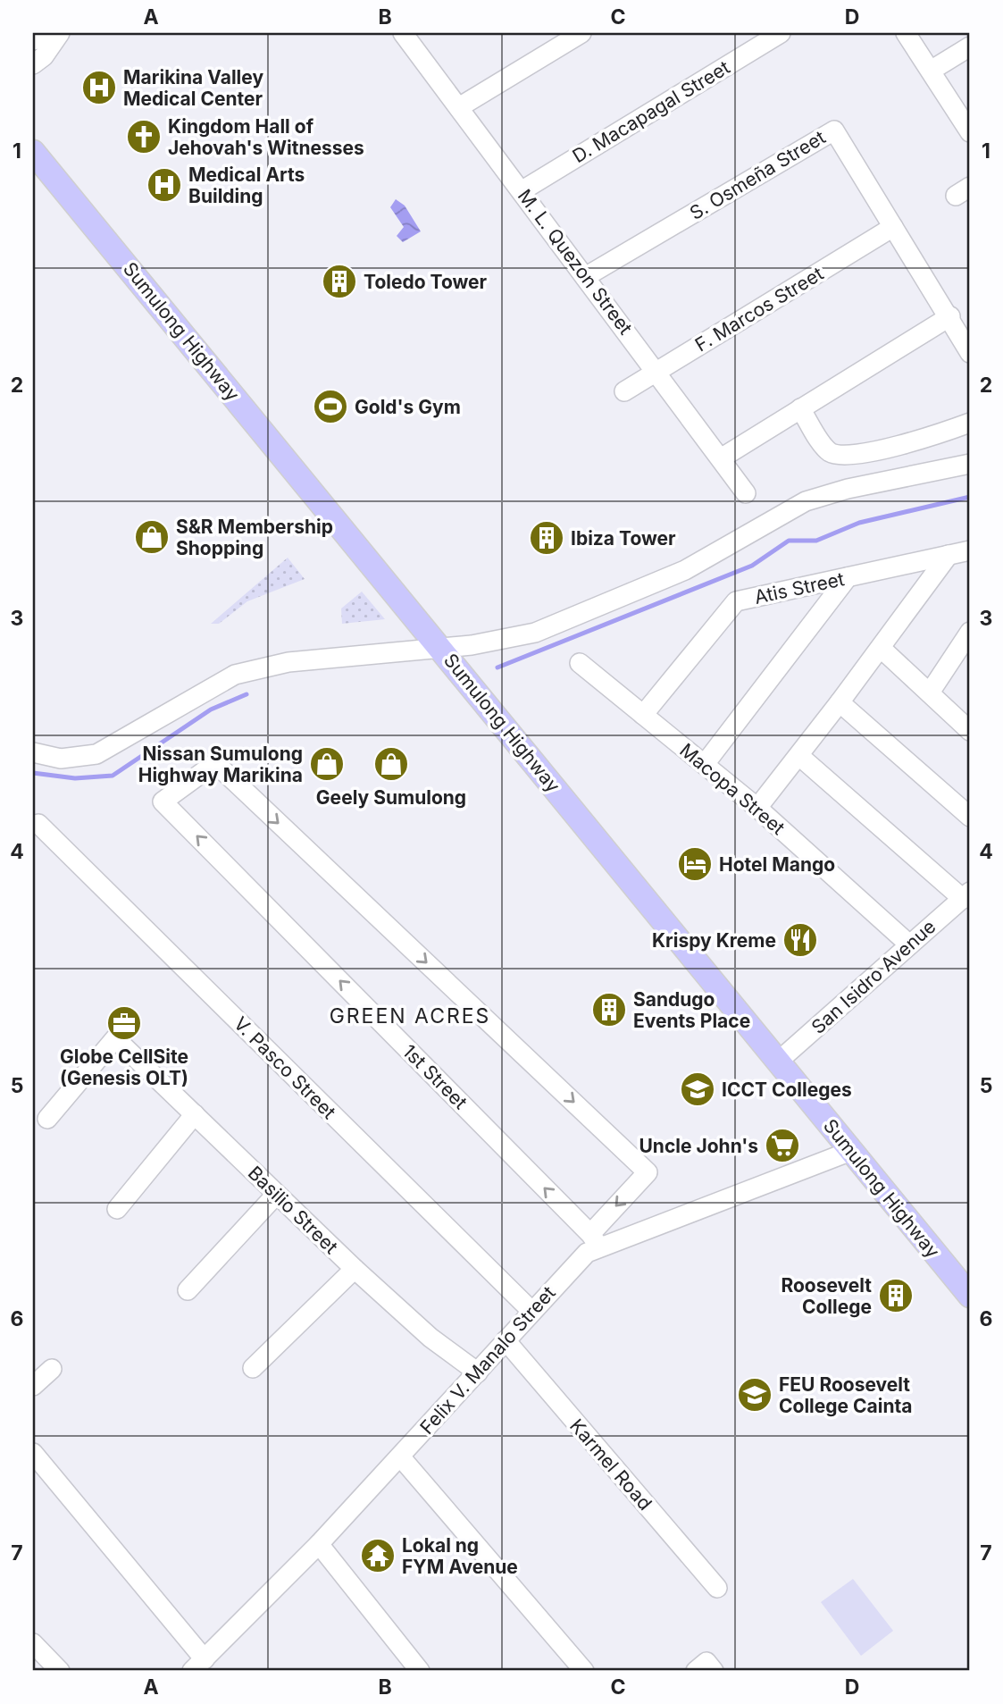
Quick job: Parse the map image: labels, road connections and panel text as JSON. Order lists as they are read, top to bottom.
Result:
{
  "streets": {
    "main road": ["Sumulong Highway"],
    "street": [
      "D. Macapagal Street",
      "S. Osmeña Street",
      "M. L. Quezon Street",
      "F. Marcos Street",
      "Atis Street",
      "Macopa Street",
      "San Isidro Avenue",
      "V. Pasco Street",
      "1st Street",
      "Basilio Street",
      "Felix V. Manalo Street",
      "Karmel Road"
    ]
  },
  "crossings": [
    ["D. Macapagal Street", "M. L. Quezon Street"],
    ["S. Osmeña Street", "M. L. Quezon Street"],
    ["S. Osmeña Street", "F. Marcos Street"],
    ["M. L. Quezon Street", "F. Marcos Street"],
    ["Sumulong Highway", "San Isidro Avenue"],
    ["Sumulong Highway", "Felix V. Manalo Street"],
    ["Atis Street", "Macopa Street"],
    ["Macopa Street", "San Isidro Avenue"],
    ["V. Pasco Street", "Felix V. Manalo Street"],
    ["1st Street", "Felix V. Manalo Street"],
    ["Basilio Street", "Felix V. Manalo Street"],
    ["Felix V. Manalo Street", "Karmel Road"]
  ],
  "districts": ["GREEN ACRES"],
  "places": {
    "hospital": ["Marikina Valley Medical Center", "Medical Arts Building"],
    "church": ["Kingdom Hall of Jehovah's Witnesses"],
    "building": [
      "Toledo Tower",
      "Ibiza Tower",
      "Sandugo Events Place",
      "Roosevelt College"
    ],
    "sports": ["Gold's Gym"],
    "shop": ["S&R Membership Shopping", "Nissan Sumulong Highway Marikina", "Geely Sumulong"],
    "hotel": ["Hotel Mango"],
    "restaurant": ["Krispy Kreme"],
    "office": ["Globe CellSite (Genesis OLT)"],
    "school or university": ["ICCT Colleges", "FEU Roosevelt College Cainta"],
    "supermarket": ["Uncle John's"],
    "temple": ["Lokal ng FYM Avenue"]
  },
  "grid": {
    "columns": [
      "A",
      "B",
      "C",
      "D"
    ],
    "rows": [
      "1",
      "2",
      "3",
      "4",
      "5",
      "6",
      "7"
    ]
  }
}
